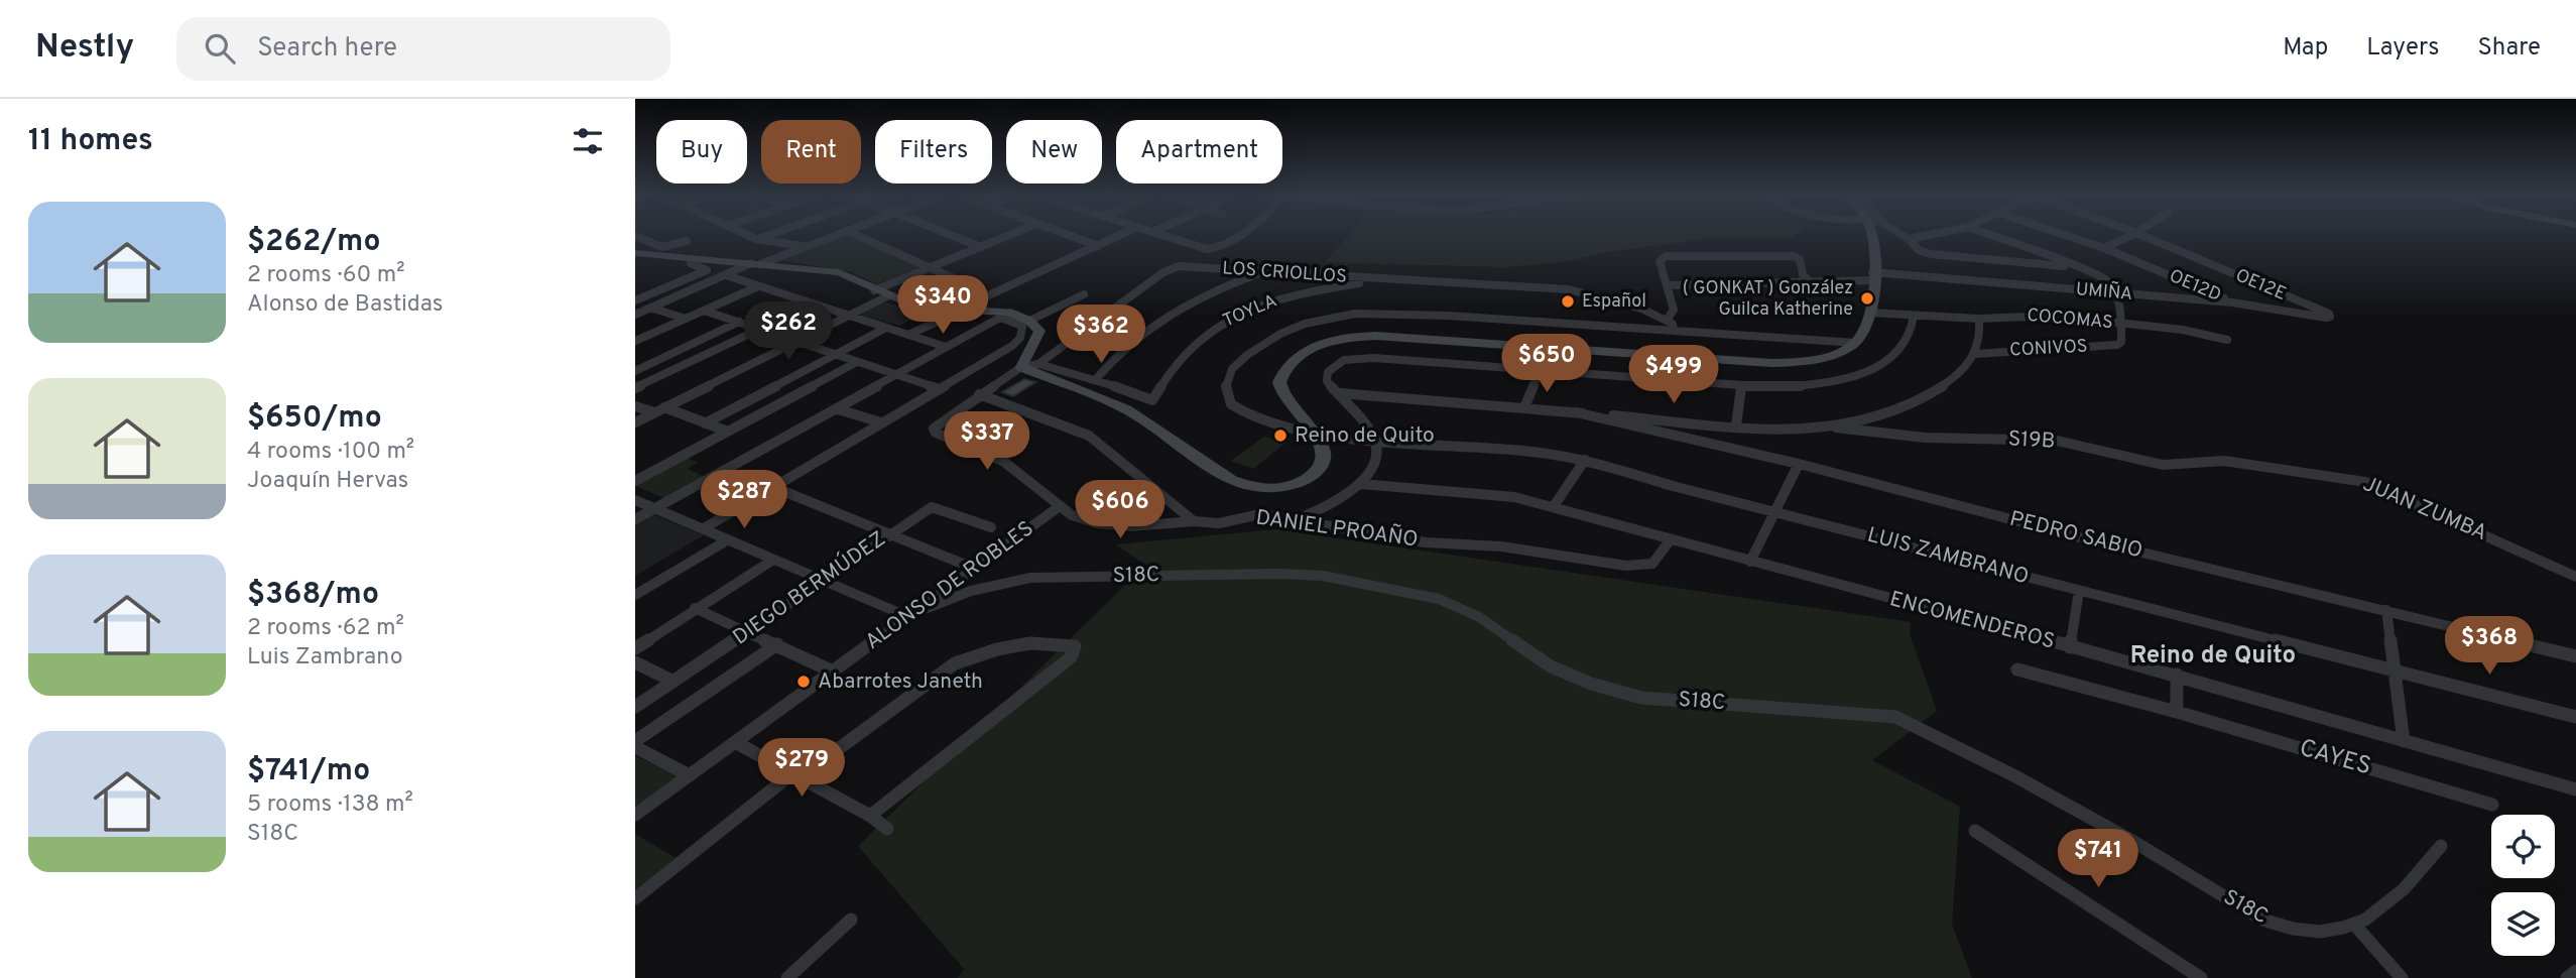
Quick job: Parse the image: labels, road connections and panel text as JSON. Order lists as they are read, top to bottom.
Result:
{
  "streets": {
    "street": [
      "LOS CRIOLLOS",
      "OE12E",
      "OE12D",
      "UMIÑA",
      "TOYLA",
      "COCOMAS",
      "CONIVOS",
      "S19B",
      "JUAN ZUMBA",
      "DANIEL PROAÑO",
      "PEDRO SABIO",
      "LUIS ZAMBRANO",
      "S18C",
      "ALONSO DE ROBLES",
      "DIEGO BERMÚDEZ",
      "ENCOMENDEROS",
      "CAYES"
    ]
  },
  "crossings": [
    ["LOS CRIOLLOS", "TOYLA"],
    ["LOS CRIOLLOS", "DANIEL PROAÑO"],
    ["OE12E", "UMIÑA"],
    ["OE12D", "UMIÑA"],
    ["COCOMAS", "CONIVOS"],
    ["S19B", "JUAN ZUMBA"],
    ["DANIEL PROAÑO", "ALONSO DE ROBLES"],
    ["DANIEL PROAÑO", "ENCOMENDEROS"],
    ["S18C", "ALONSO DE ROBLES"]
  ],
  "districts": ["Reino de Quito"],
  "places": [
    "( GONKAT ) González Guilca Katherine",
    "Español",
    "Reino de Quito",
    "Abarrotes Janeth"
  ],
  "page": {
    "header": "Nestly",
    "search": "Search here",
    "nav": ["Map", "Layers", "Share"],
    "heading": "11 homes",
    "chip": [
      "Buy",
      "Rent",
      "Filters",
      "New",
      "Apartment"
    ],
    "list": [
      {
        "name": "$262/mo",
        "note": "2 rooms · 60 m² · Alonso de Bastidas"
      },
      {
        "name": "$650/mo",
        "note": "4 rooms · 100 m² · Joaquín Hervas"
      },
      {
        "name": "$368/mo",
        "note": "2 rooms · 62 m² · Luis Zambrano"
      },
      {
        "name": "$741/mo",
        "note": "5 rooms · 138 m² · S18C"
      }
    ],
    "price": [
      "$340",
      "$262",
      "$362",
      "$650",
      "$499",
      "$337",
      "$287",
      "$606",
      "$368",
      "$279",
      "$741"
    ]
  }
}
